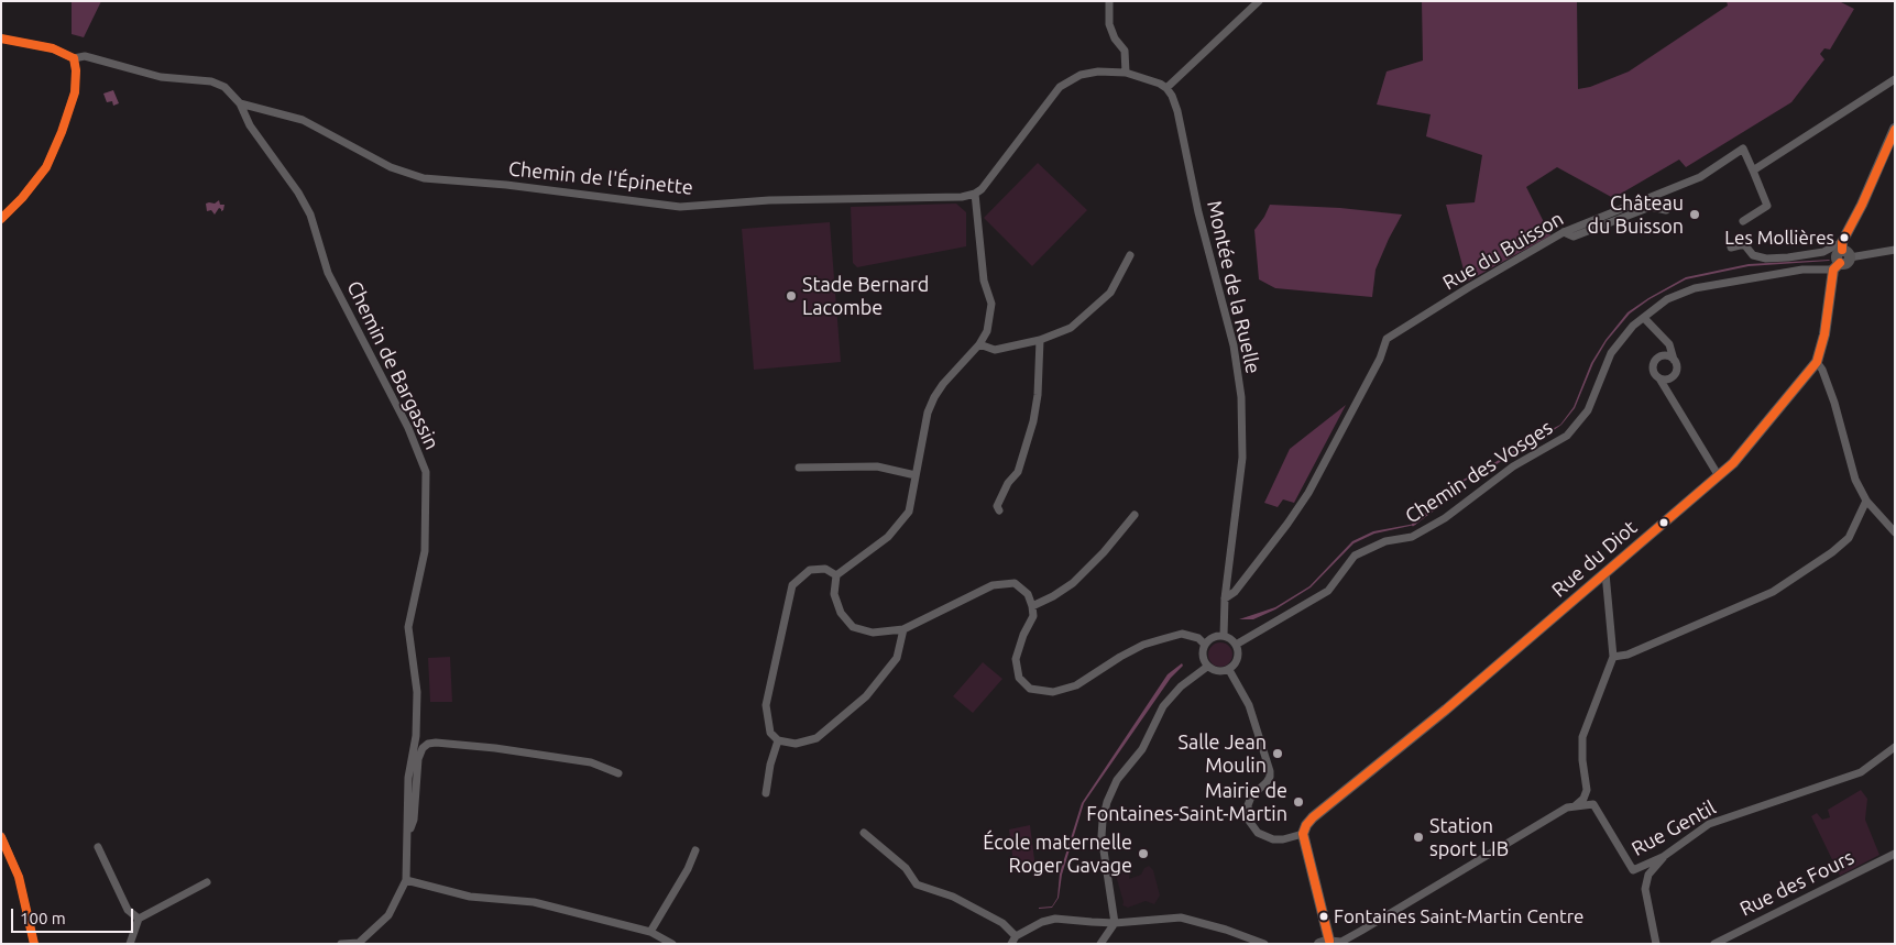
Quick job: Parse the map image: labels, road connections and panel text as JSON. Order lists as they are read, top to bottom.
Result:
{
  "streets": {
    "street": [
      "Chemin de l'Épinette",
      "Rue du Buisson",
      "Montée de la Ruelle",
      "Chemin de Bargassin",
      "Chemin des Vosges",
      "Rue du Diot",
      "Rue Gentil",
      "Rue des Fours"
    ]
  },
  "crossings": [
    ["Chemin de l'Épinette", "Chemin de Bargassin"],
    ["Rue du Buisson", "Montée de la Ruelle"],
    ["Montée de la Ruelle", "Chemin des Vosges"],
    ["Chemin des Vosges", "Rue du Diot"]
  ],
  "places": [
    "Château du Buisson",
    "Les Mollières",
    "Stade Bernard Lacombe",
    "Salle Jean Moulin",
    "Mairie de Fontaines-Saint-Martin",
    "Station sport LIB",
    "École maternelle Roger Gavage",
    "Fontaines Saint-Martin Centre"
  ],
  "scale_bar": "100 m"
}
